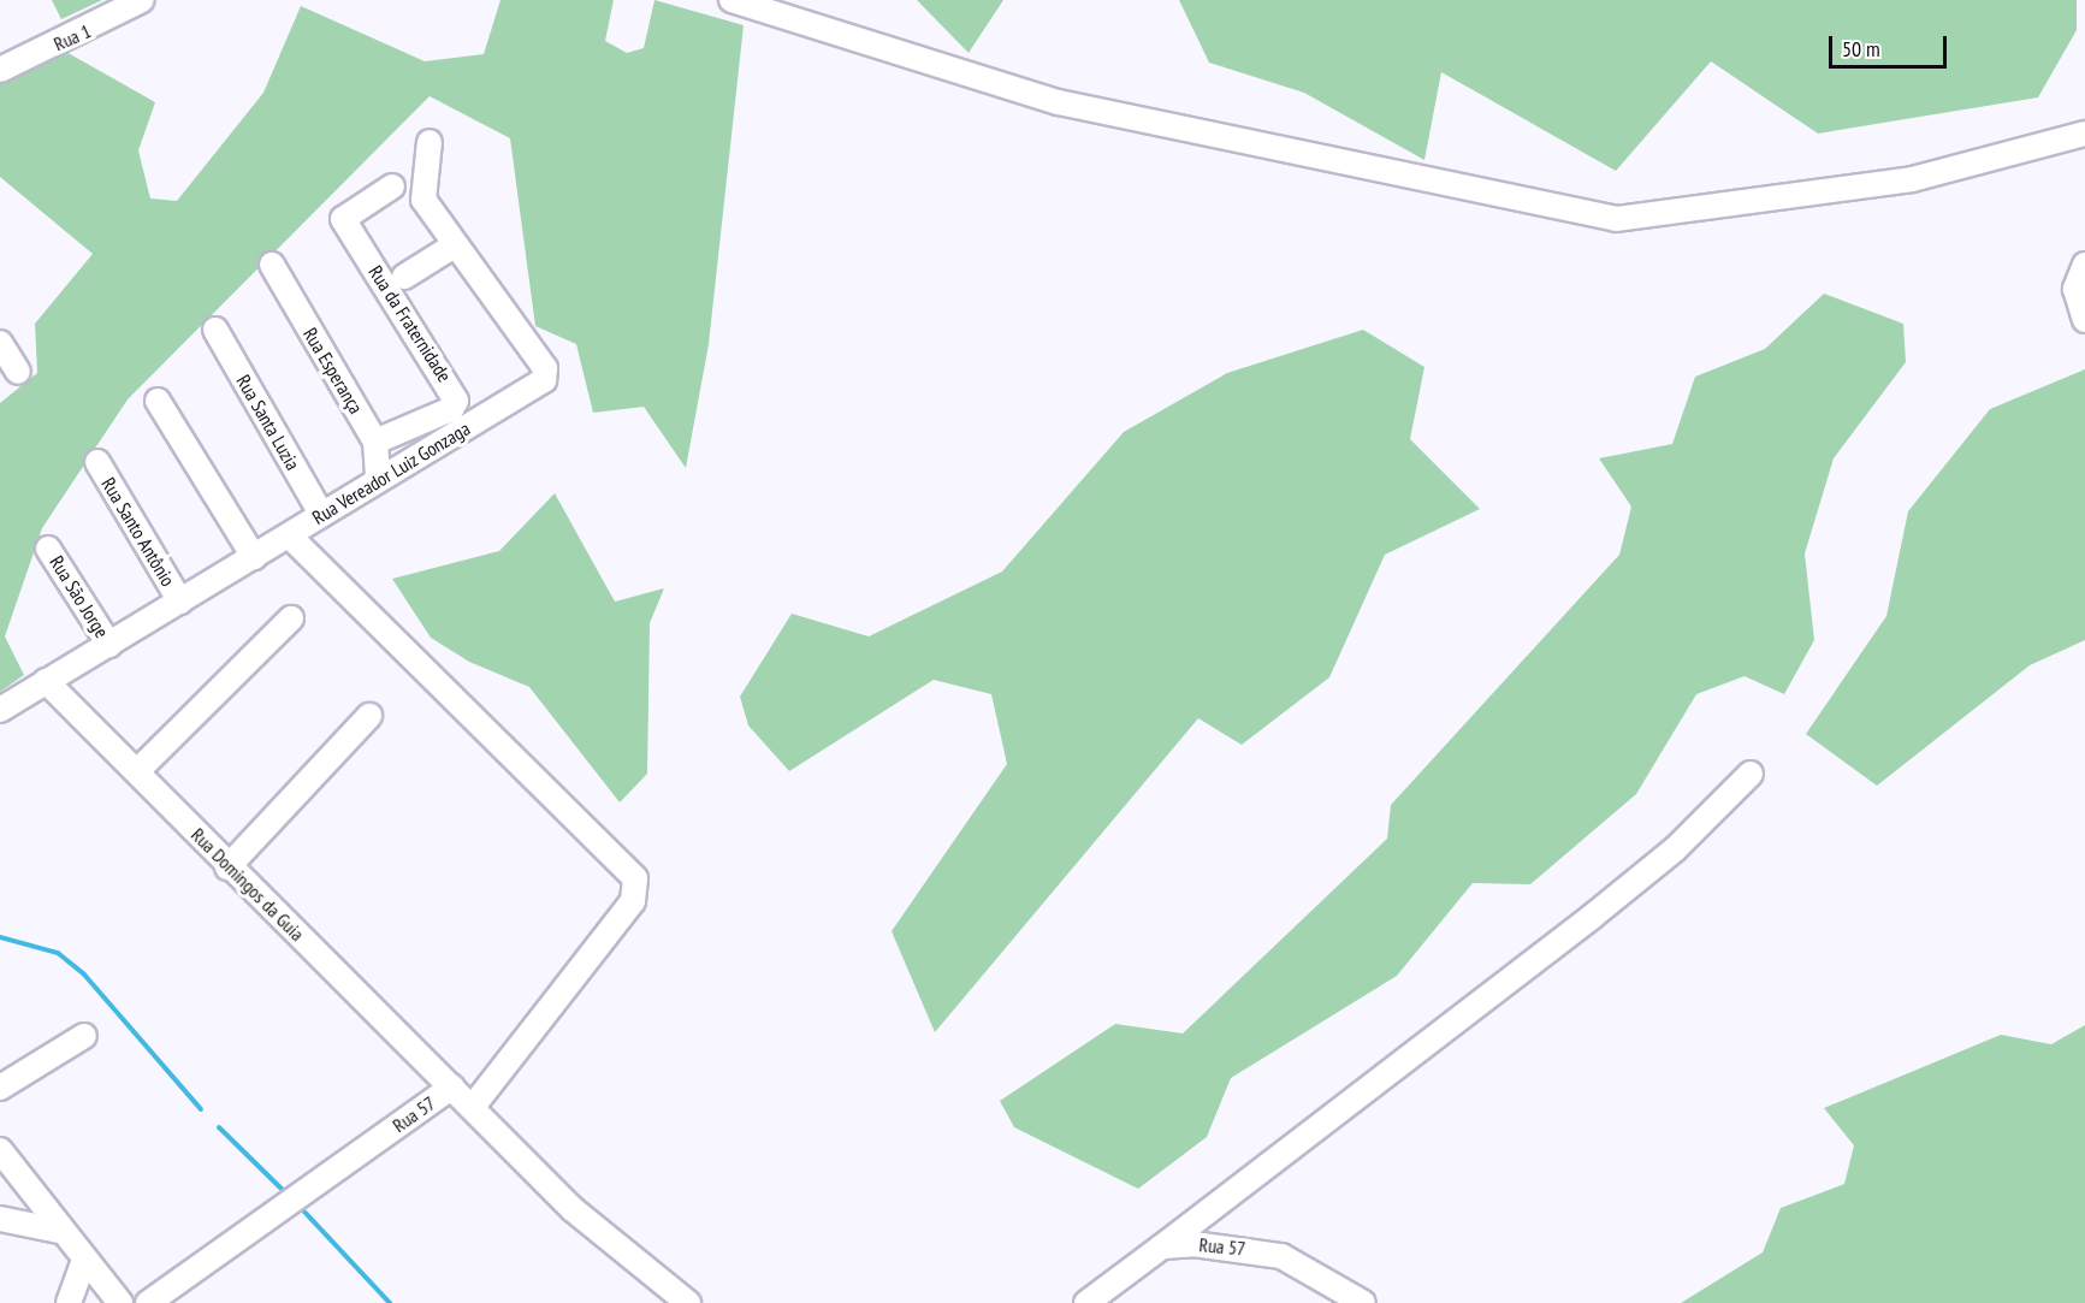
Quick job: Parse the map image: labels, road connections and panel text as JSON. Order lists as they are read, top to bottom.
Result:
{
  "streets": {
    "street": [
      "Rua 1",
      "Rua da Fraternidade",
      "Rua Esperança",
      "Rua Santa Luzia",
      "Rua Vereador Luiz Gonzaga",
      "Rua Santo Antônio",
      "Rua São Jorge",
      "Rua Domingos da Guia",
      "Rua 57"
    ]
  },
  "crossings": [
    ["Rua da Fraternidade", "Rua Esperança"],
    ["Rua Esperança", "Rua Vereador Luiz Gonzaga"],
    ["Rua Santa Luzia", "Rua Vereador Luiz Gonzaga"],
    ["Rua Vereador Luiz Gonzaga", "Rua Santo Antônio"],
    ["Rua Vereador Luiz Gonzaga", "Rua São Jorge"],
    ["Rua Vereador Luiz Gonzaga", "Rua Domingos da Guia"],
    ["Rua Domingos da Guia", "Rua 57"]
  ],
  "scale_bar": "50 m"
}
